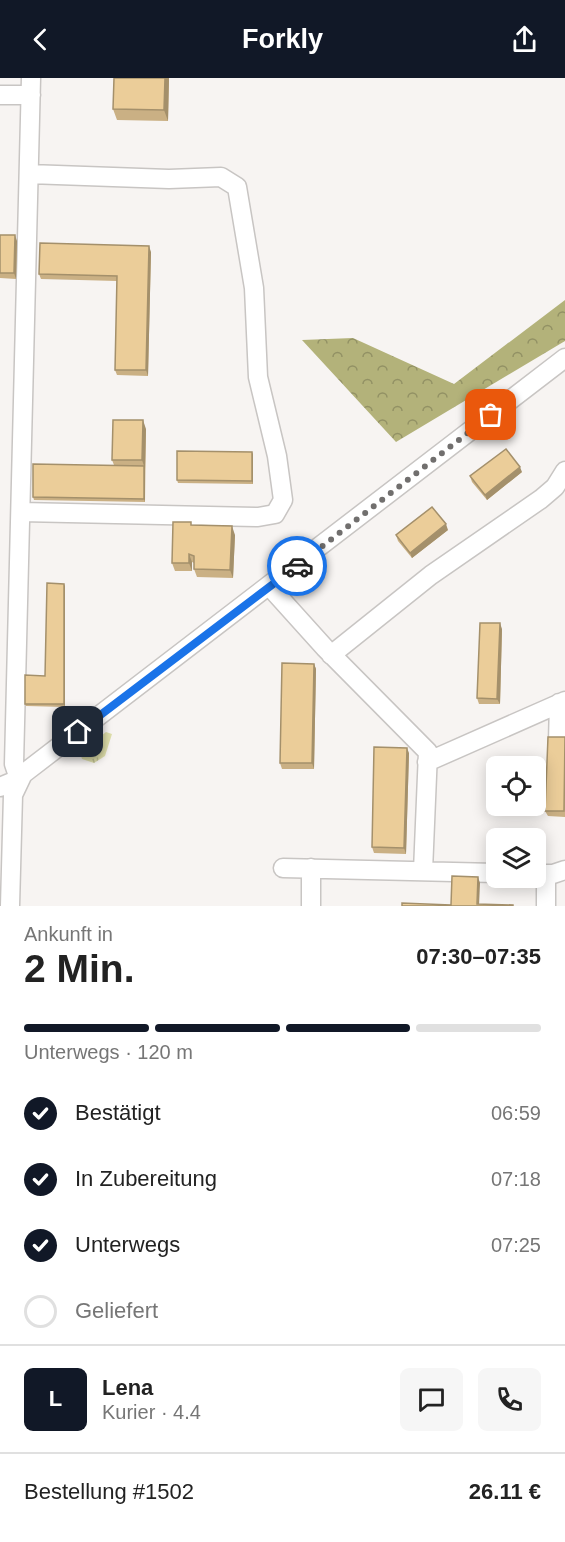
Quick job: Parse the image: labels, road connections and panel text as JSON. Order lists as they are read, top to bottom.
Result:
{
  "page": {
    "header": "Forkly",
    "heading": ["2 Min.", "Ankunft in", "07:30–07:35"],
    "panel": [
      "Lena",
      "Kurier · 4.4",
      "Bestellung #1502",
      "26.11 €"
    ],
    "bar": "Unterwegs · 120 m",
    "list": [
      ["Bestätigt", "06:59"],
      ["In Zubereitung", "07:18"],
      ["Unterwegs", "07:25"],
      "Geliefert"
    ],
    "round": "L"
  }
}
